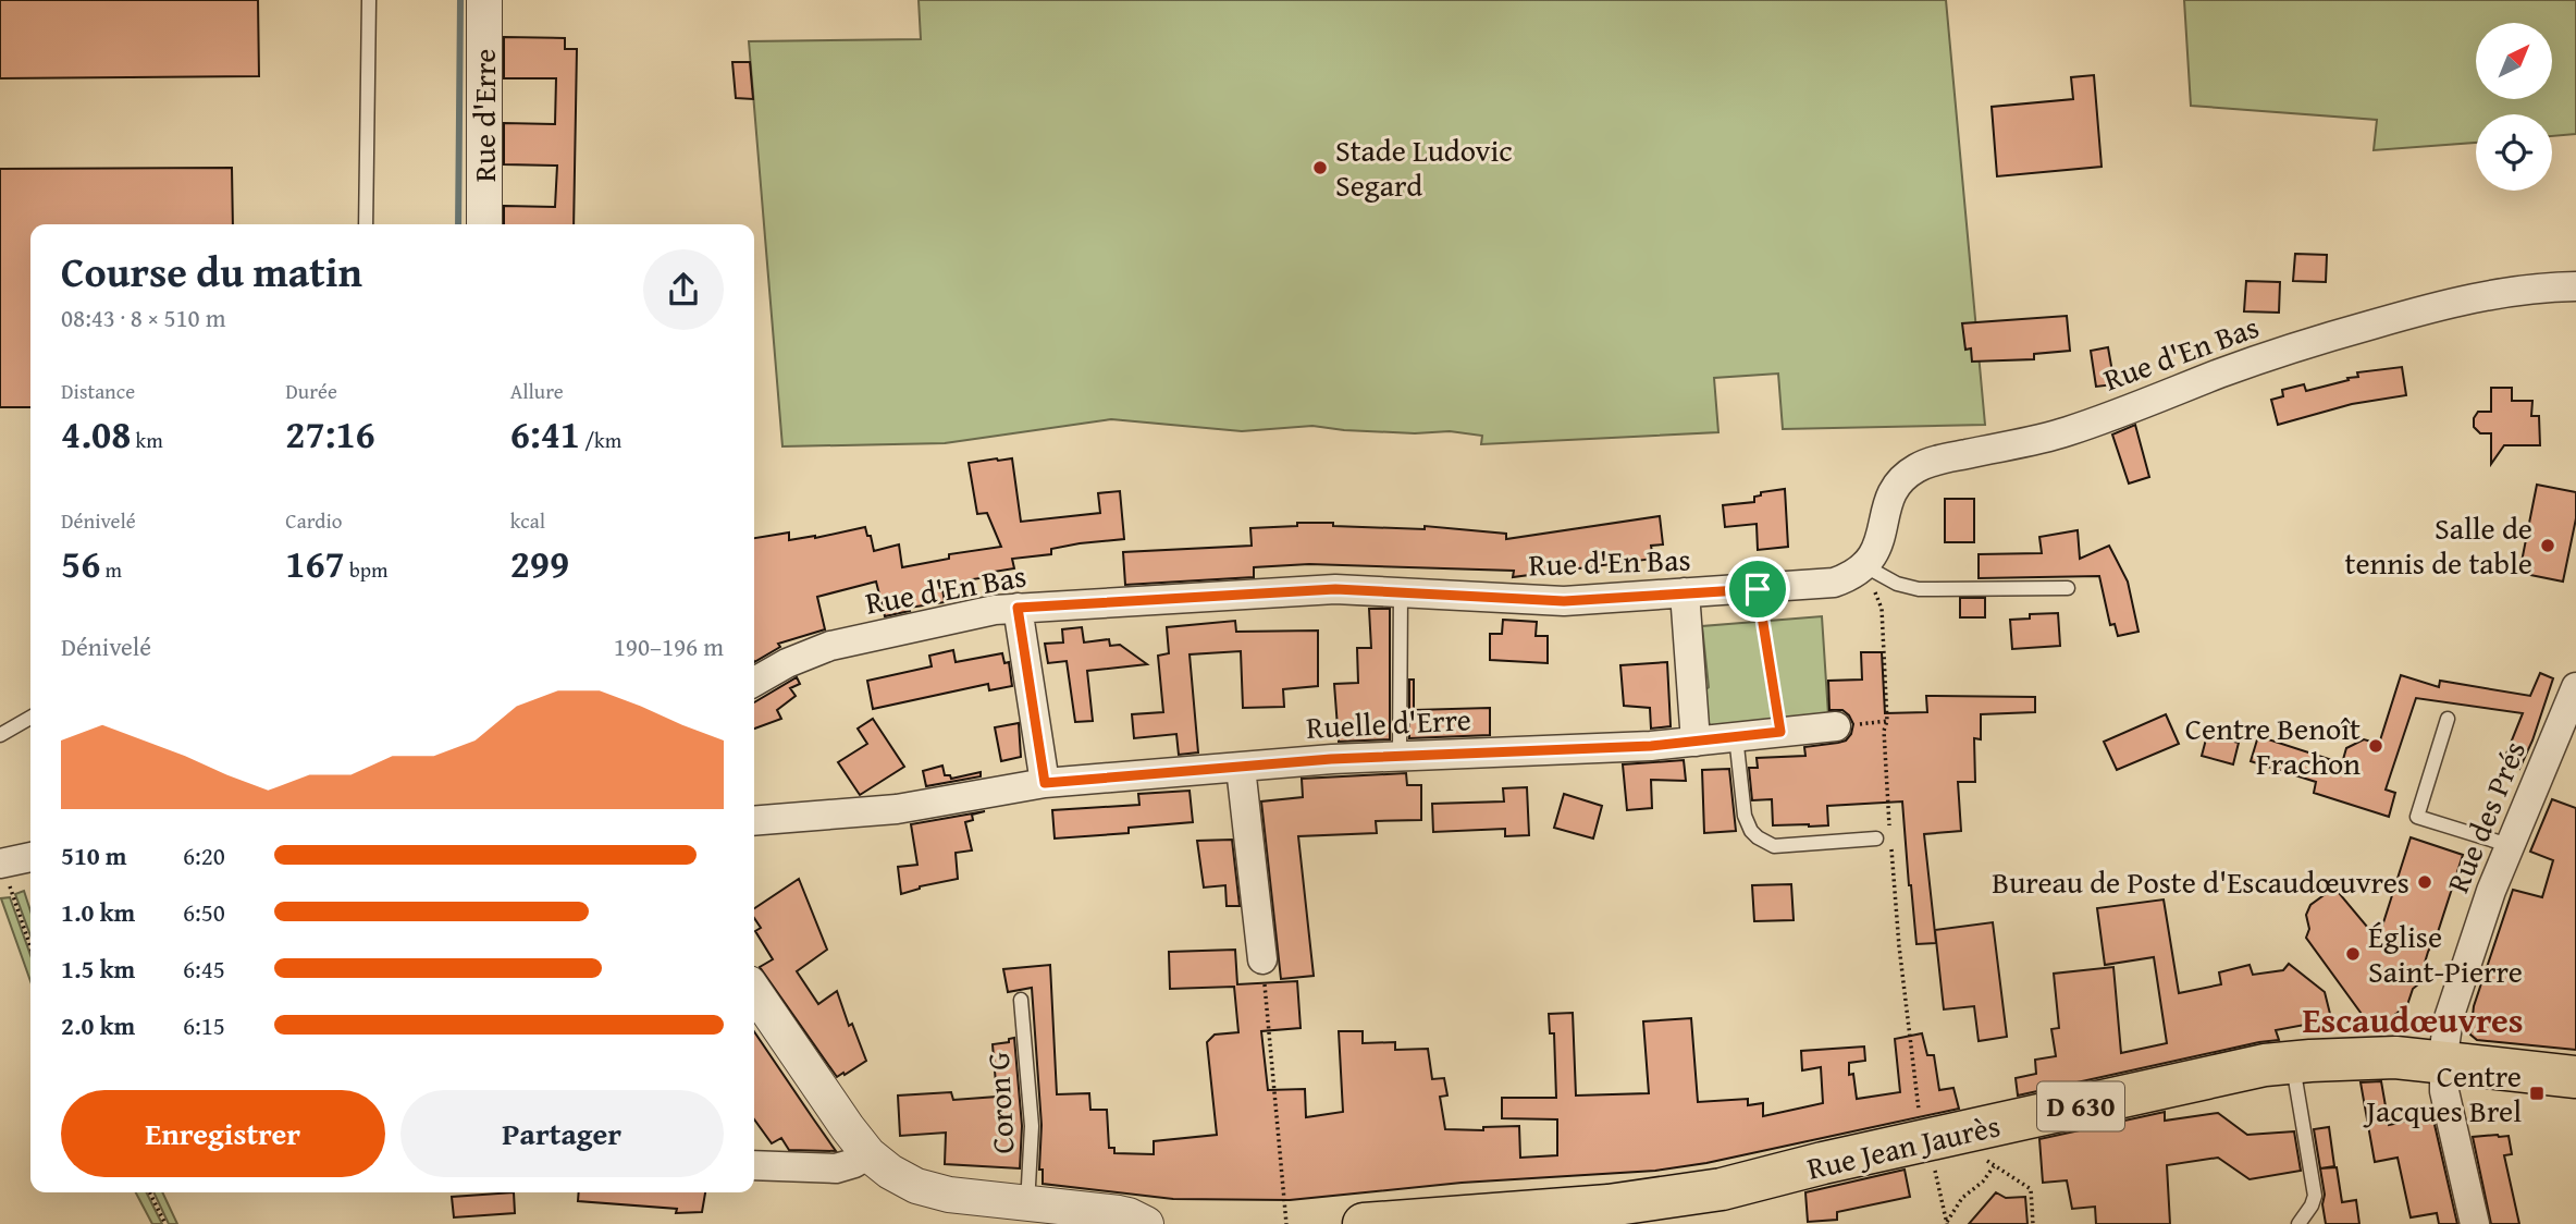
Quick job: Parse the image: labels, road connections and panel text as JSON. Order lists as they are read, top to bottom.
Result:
{
  "streets": {
    "main road": ["D 630", "Rue Jean Jaurès"],
    "street": [
      "Rue d'Erre",
      "Rue d'En Bas",
      "Ruelle d'Erre",
      "Rue des Prés"
    ],
    "lane": ["Coron G"]
  },
  "crossings": [
    ["Rue des Prés", "Rue Jean Jaurès"]
  ],
  "districts": ["Escaudœuvres"],
  "places": {
    "other": [
      "Stade Ludovic Segard",
      "Salle de tennis de table",
      "Centre Benoît Frachon",
      "Bureau de Poste d'Escaudœuvres",
      "Église Saint-Pierre"
    ],
    "transit": ["Centre Jacques Brel"]
  },
  "north": "top right",
  "page": {
    "heading": ["Course du matin", "08:43 · 8 × 510 m"],
    "stats": [
      ["Distance", "4.08 km"],
      ["Durée", "27:16"],
      ["Allure", "6:41 /km"],
      ["Dénivelé", "56 m"],
      ["Cardio", "167 bpm"],
      ["kcal", "299"]
    ],
    "chart": ["Dénivelé", "190–196 m"],
    "list": [
      {
        "name": "510 m",
        "note": "6:20"
      },
      {
        "name": "1.0 km",
        "note": "6:50"
      },
      {
        "name": "1.5 km",
        "note": "6:45"
      },
      {
        "name": "2.0 km",
        "note": "6:15"
      }
    ],
    "buttons": ["Enregistrer", "Partager"]
  }
}
